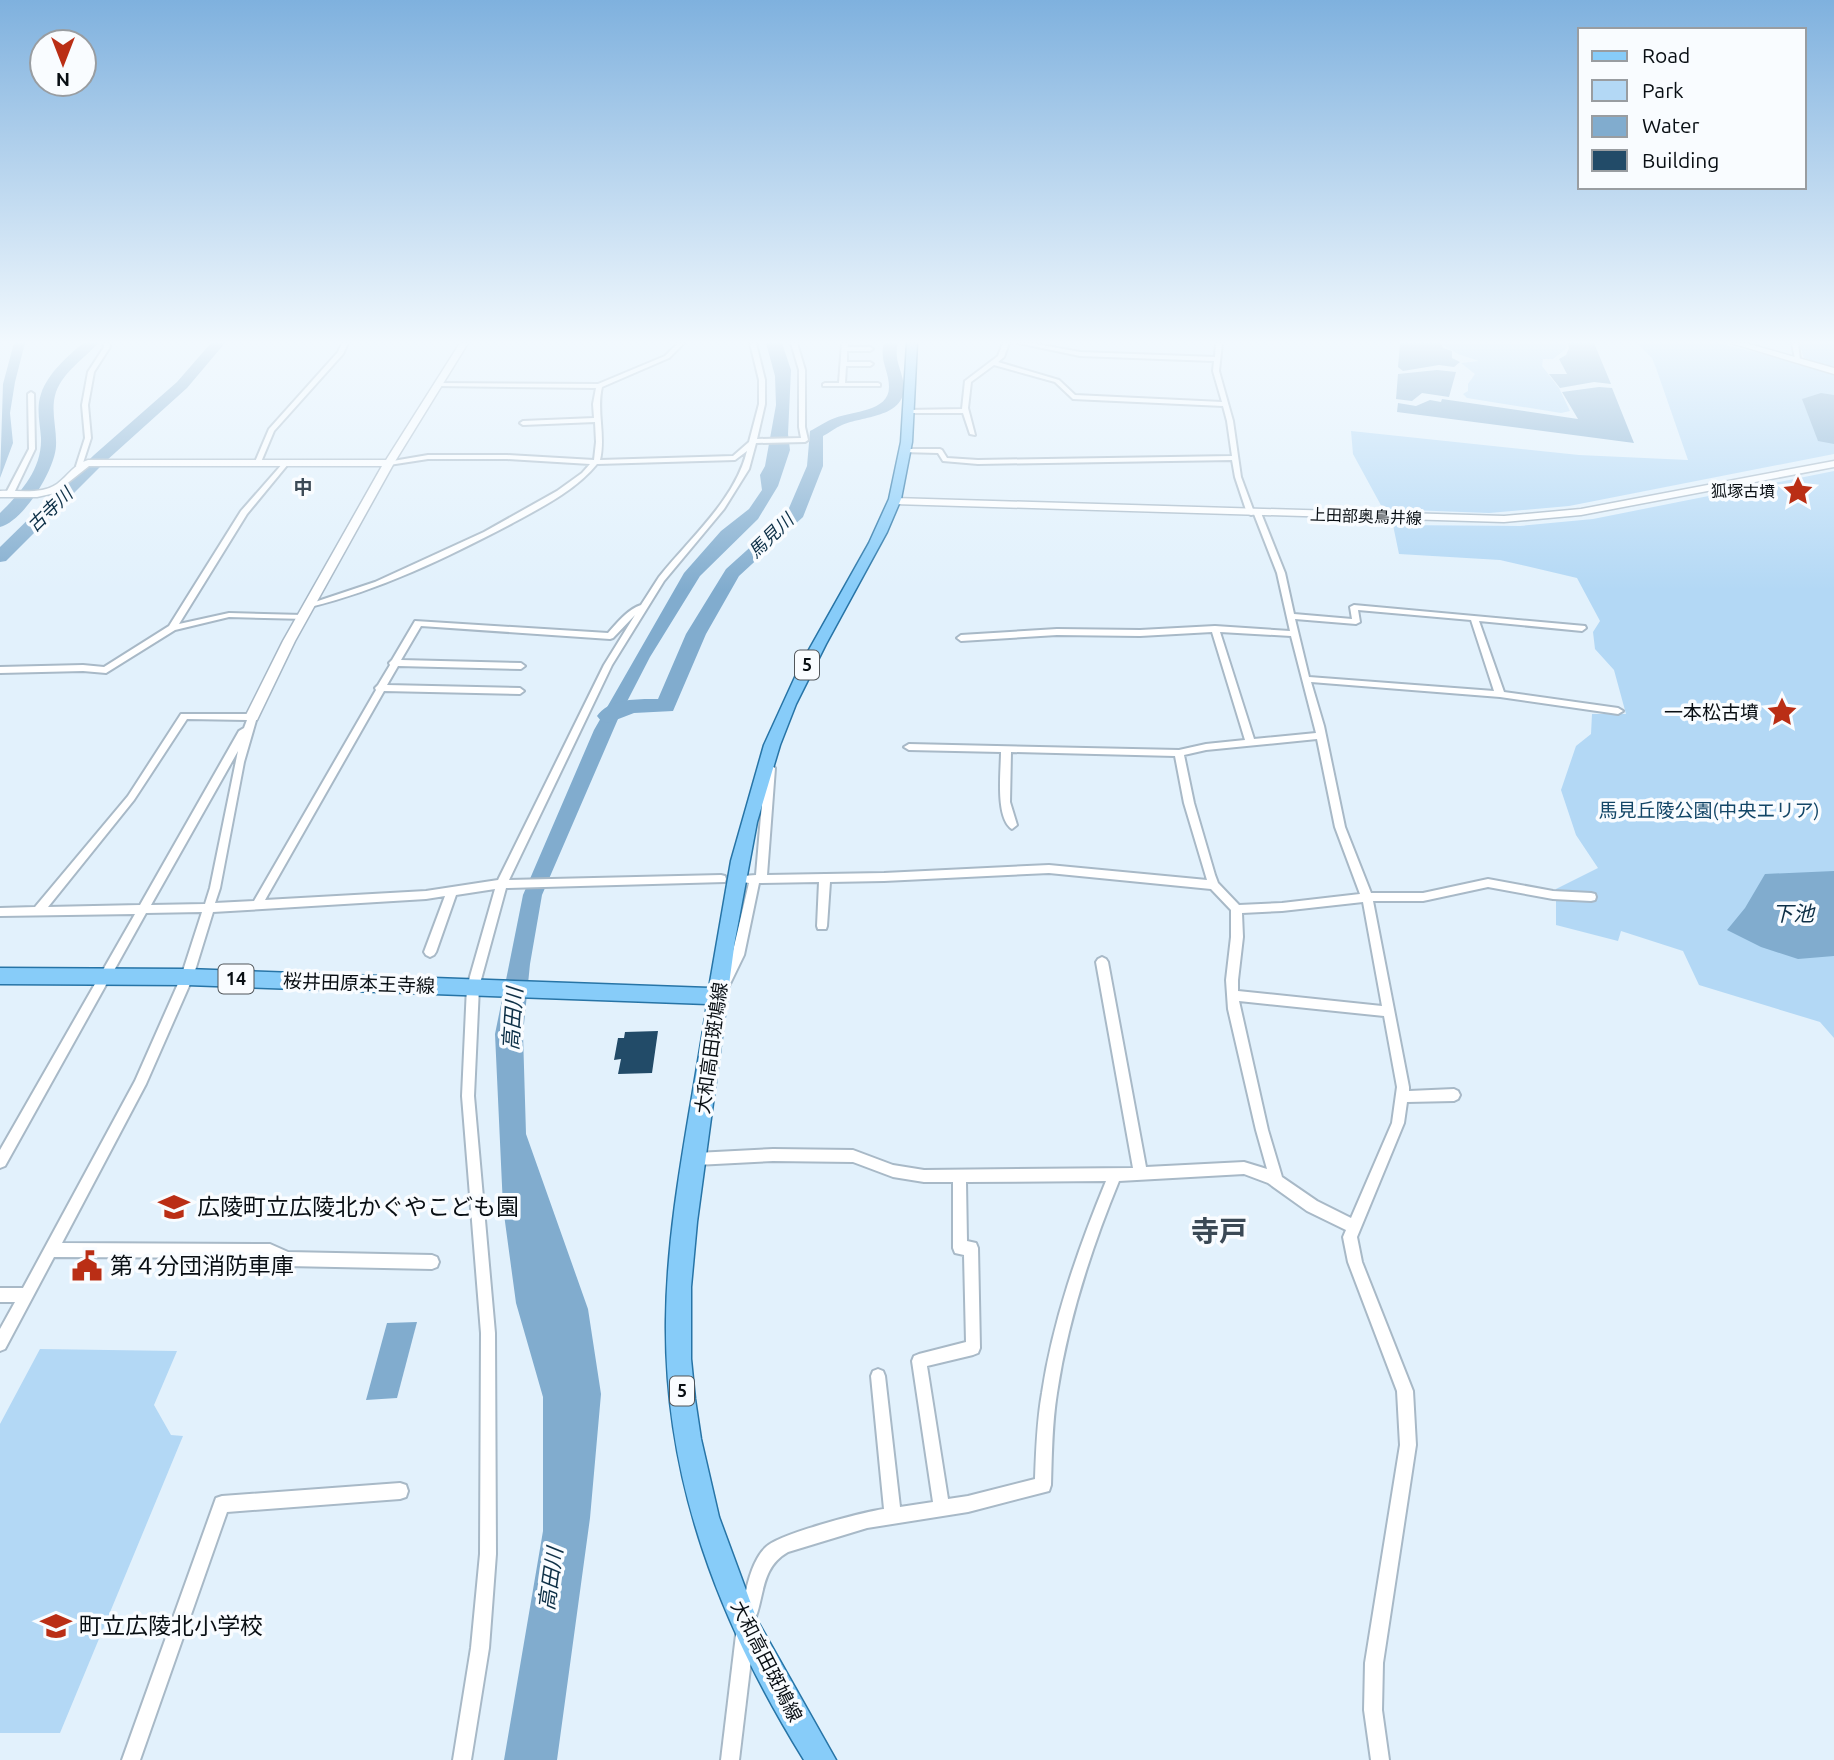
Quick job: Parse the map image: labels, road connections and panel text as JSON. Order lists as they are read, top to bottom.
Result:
{
  "streets": {
    "main road": [
      "5",
      "14",
      "桜井田原本王寺線",
      "大和高田斑鳩線"
    ],
    "street": ["上田部奥鳥井線"]
  },
  "crossings": [
    ["上田部奥鳥井線", "大和高田斑鳩線"],
    ["桜井田原本王寺線", "大和高田斑鳩線"]
  ],
  "districts": ["中", "寺戸"],
  "water": [
    "古寺川",
    "馬見川",
    "下池",
    "高田川"
  ],
  "parks": ["馬見丘陵公園(中央エリア)"],
  "places": {
    "place": ["狐塚古墳", "一本松古墳"],
    "school or university": ["広陵町立広陵北かぐやこども園", "町立広陵北小学校"],
    "public building": ["第４分団消防車庫"]
  },
  "legend": [
    "Road",
    "Park",
    "Water",
    "Building"
  ],
  "north": "bottom"
}
